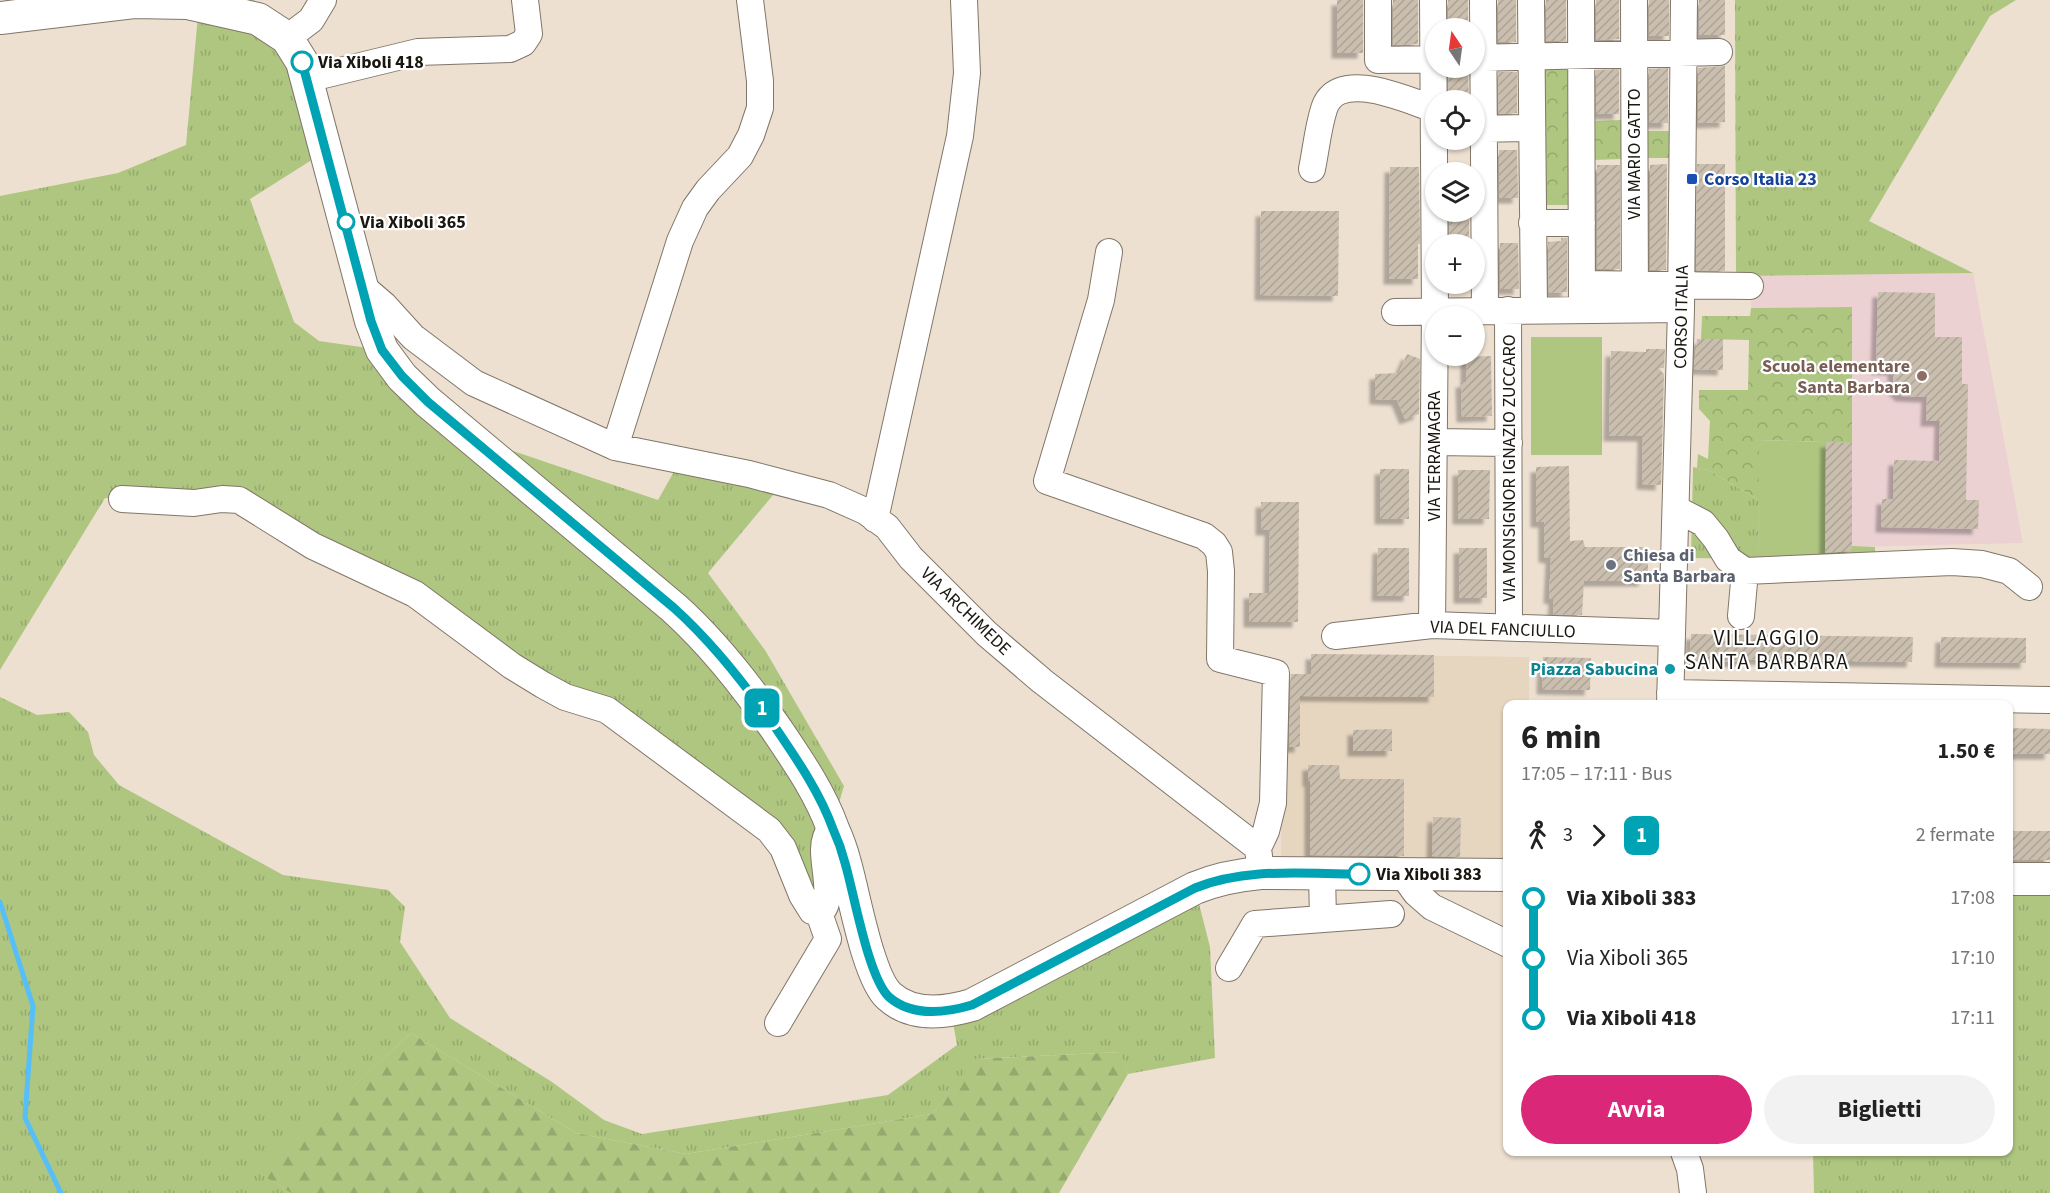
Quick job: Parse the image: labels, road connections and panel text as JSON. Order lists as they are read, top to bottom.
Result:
{
  "streets": {
    "street": [
      "VIA MARIO GATTO",
      "CORSO ITALIA",
      "VIA TERRAMAGRA",
      "VIA MONSIGNOR IGNAZIO ZUCCARO",
      "VIA ARCHIMEDE",
      "VIA DEL FANCIULLO"
    ]
  },
  "crossings": [
    ["CORSO ITALIA", "VIA DEL FANCIULLO"],
    ["VIA TERRAMAGRA", "VIA DEL FANCIULLO"],
    ["VIA MONSIGNOR IGNAZIO ZUCCARO", "VIA DEL FANCIULLO"]
  ],
  "districts": ["VILLAGGIO SANTA BARBARA"],
  "places": {
    "other": [
      "Via Xiboli 418",
      "Via Xiboli 365",
      "Scuola elementare Santa Barbara",
      "Chiesa di Santa Barbara",
      "Piazza Sabucina",
      "Via Xiboli 383"
    ],
    "transit": ["Corso Italia 23"]
  },
  "lines": ["bus line 1"],
  "north": "top",
  "page": {
    "on_map": "1",
    "map_buttons": ["+", "−"],
    "heading": ["6 min", "17:05 – 17:11 · Bus", "1.50 €"],
    "legs": ["3", "1", "2 fermate"],
    "list": [
      {
        "name": "Via Xiboli 383",
        "value": "17:08"
      },
      {
        "name": "Via Xiboli 365",
        "value": "17:10"
      },
      {
        "name": "Via Xiboli 418",
        "value": "17:11"
      }
    ],
    "buttons": ["Avvia", "Biglietti"]
  }
}
